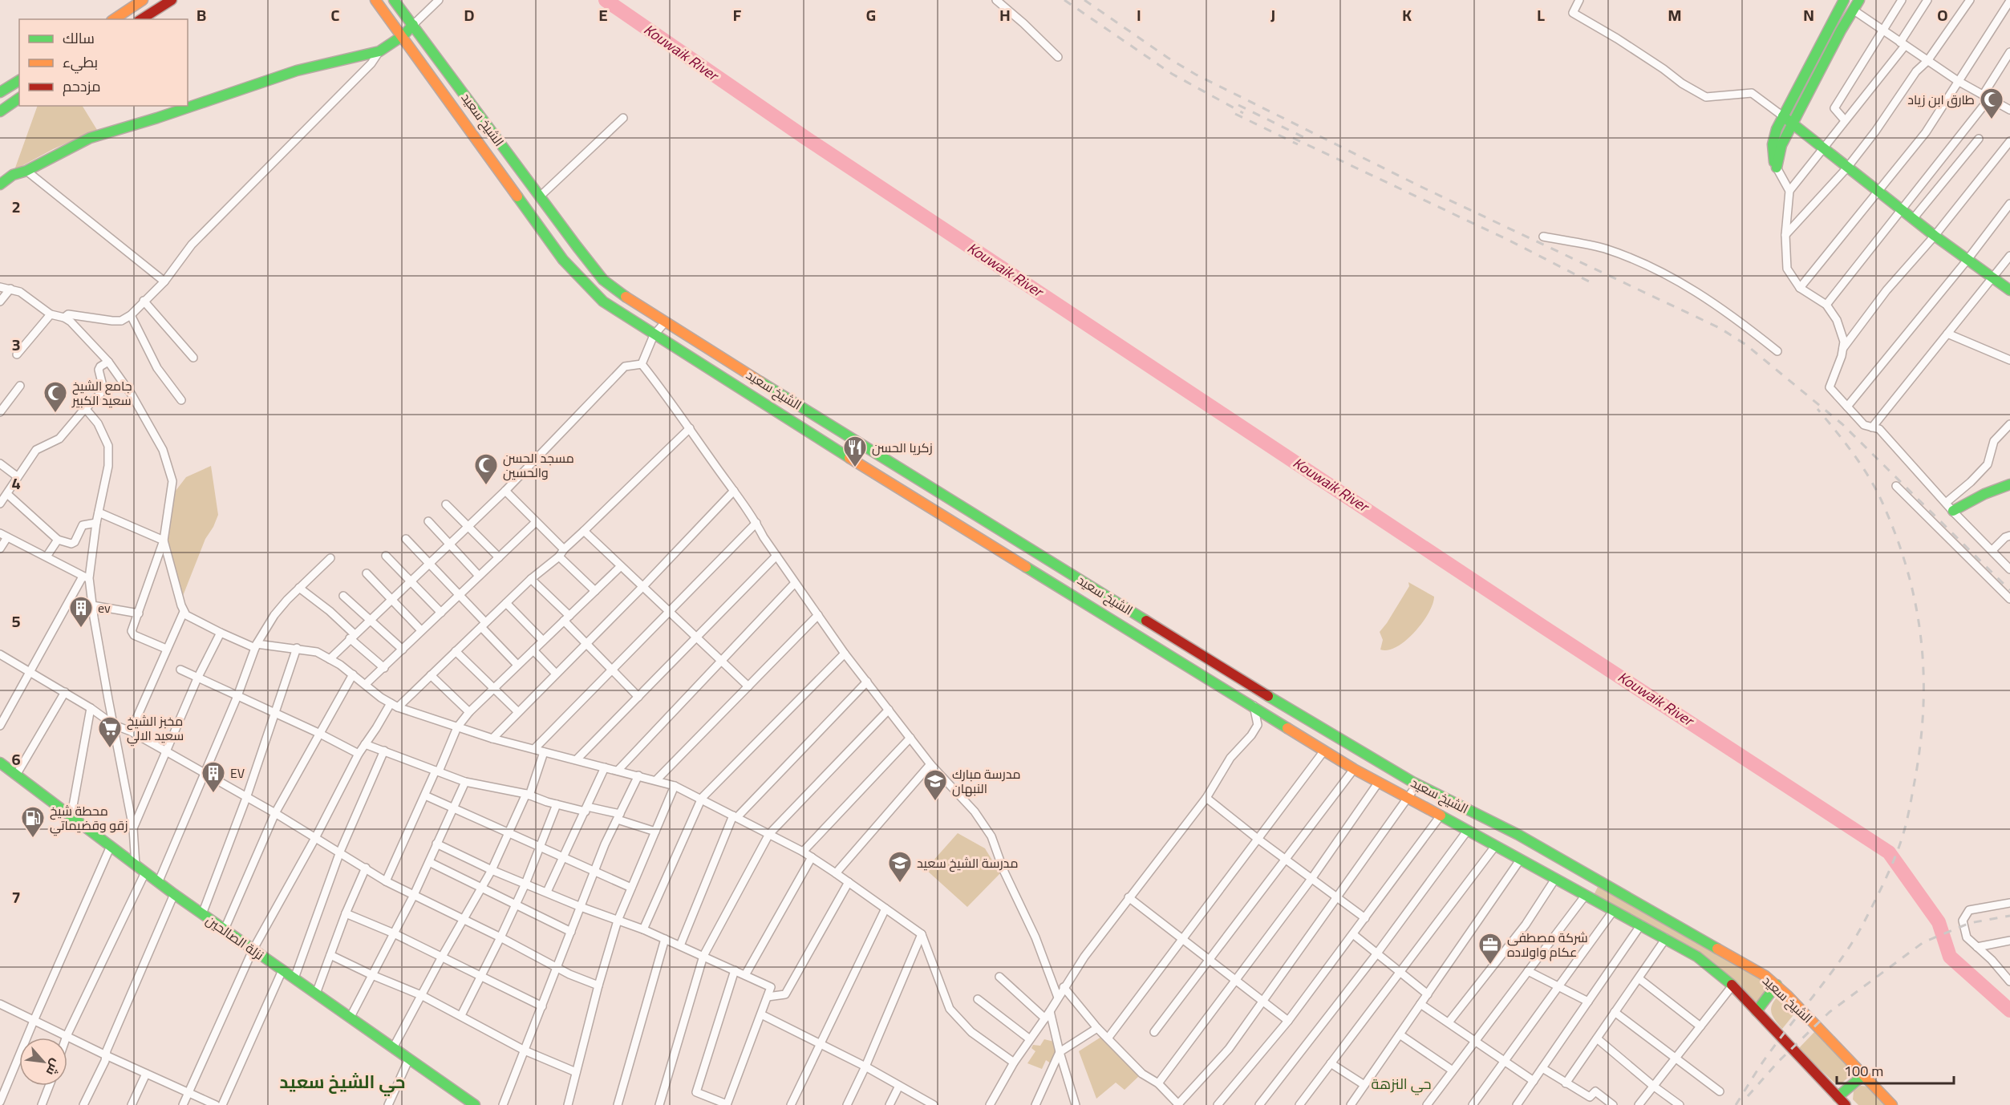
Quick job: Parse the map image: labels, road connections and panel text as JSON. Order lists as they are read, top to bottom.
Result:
{
  "streets": {
    "main road": ["الشيخ سعيد", "نزلة الصالحين"]
  },
  "districts": ["حي الشيخ سعيد", "حي النزهة"],
  "water": ["Kouwaik River"],
  "places": {
    "mosque": ["طارق ابن زياد", "جامع الشيخ سعيد الكبير", "مسجد الحسن والحسين"],
    "restaurant": ["زكريا الحسن"],
    "building": ["ev", "EV"],
    "supermarket": ["مخبز الشيخ سعيد الالي"],
    "school or university": ["مدرسة مبارك النبهان", "مدرسة الشيخ سعيد"],
    "fuel station": ["محطة شيخ زقو وقضيماتي"],
    "office": ["شركة مصطفى عكام واولاده"]
  },
  "legend": ["سالك", "بطيء", "مزدحم"],
  "scale_bar": "100 m",
  "north": "bottom right",
  "grid": {
    "columns": [
      "B",
      "C",
      "D",
      "E",
      "F",
      "G",
      "H",
      "I",
      "J",
      "K",
      "L",
      "M",
      "N",
      "O"
    ],
    "rows": [
      "2",
      "3",
      "4",
      "5",
      "6",
      "7"
    ]
  }
}
